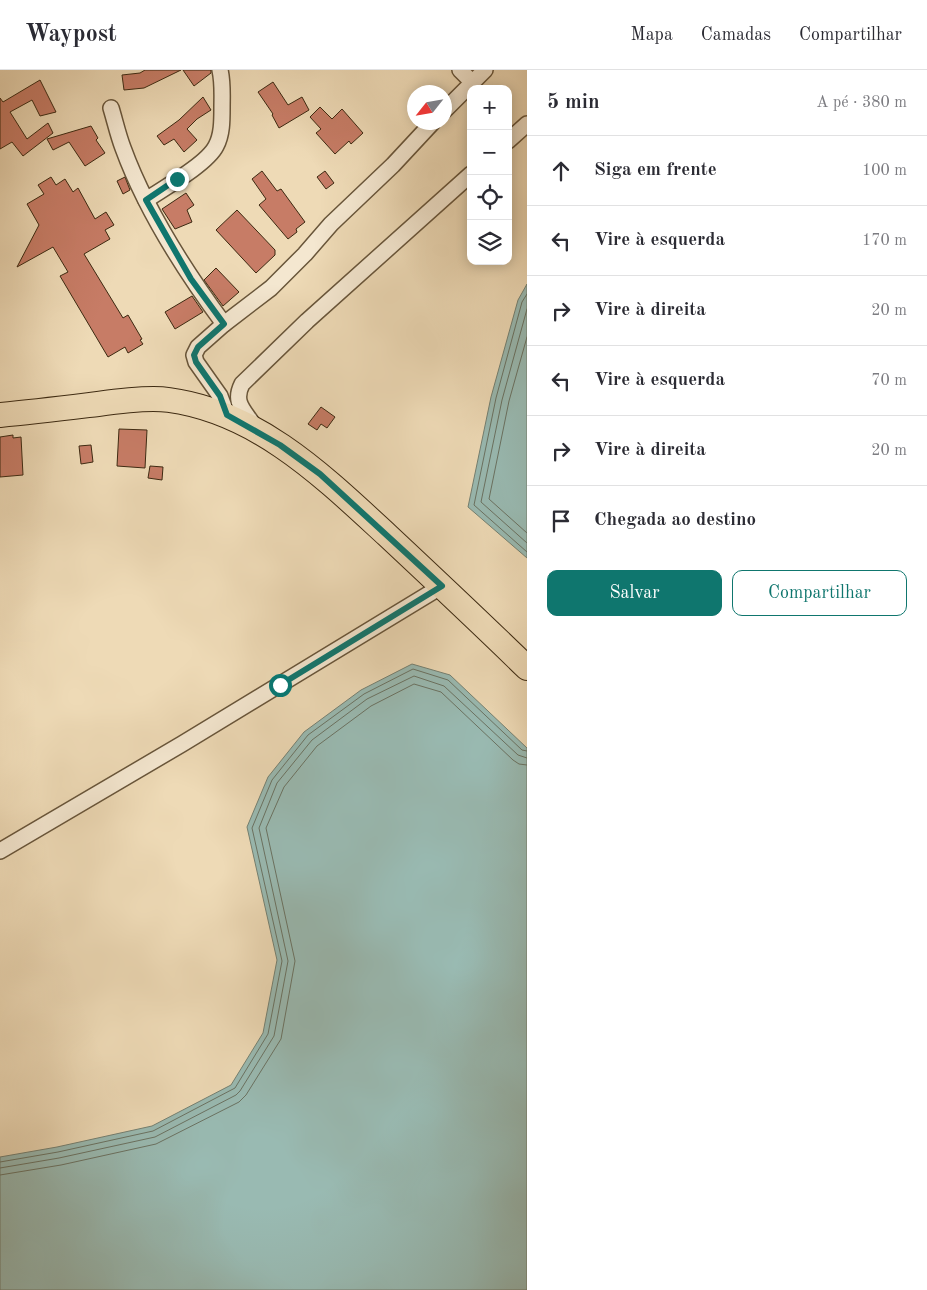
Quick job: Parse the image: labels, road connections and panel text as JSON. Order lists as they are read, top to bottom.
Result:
{
  "north": "bottom left",
  "page": {
    "header": "Waypost",
    "nav": ["Mapa", "Camadas", "Compartilhar"],
    "heading": ["5 min", "A pé · 380 m"],
    "map_buttons": ["+", "−"],
    "list": [
      ["Siga em frente", "100 m"],
      ["Vire à esquerda", "170 m"],
      ["Vire à direita", "20 m"],
      ["Vire à esquerda", "70 m"],
      ["Vire à direita", "20 m"],
      "Chegada ao destino"
    ],
    "buttons": ["Salvar", "Compartilhar"]
  }
}
